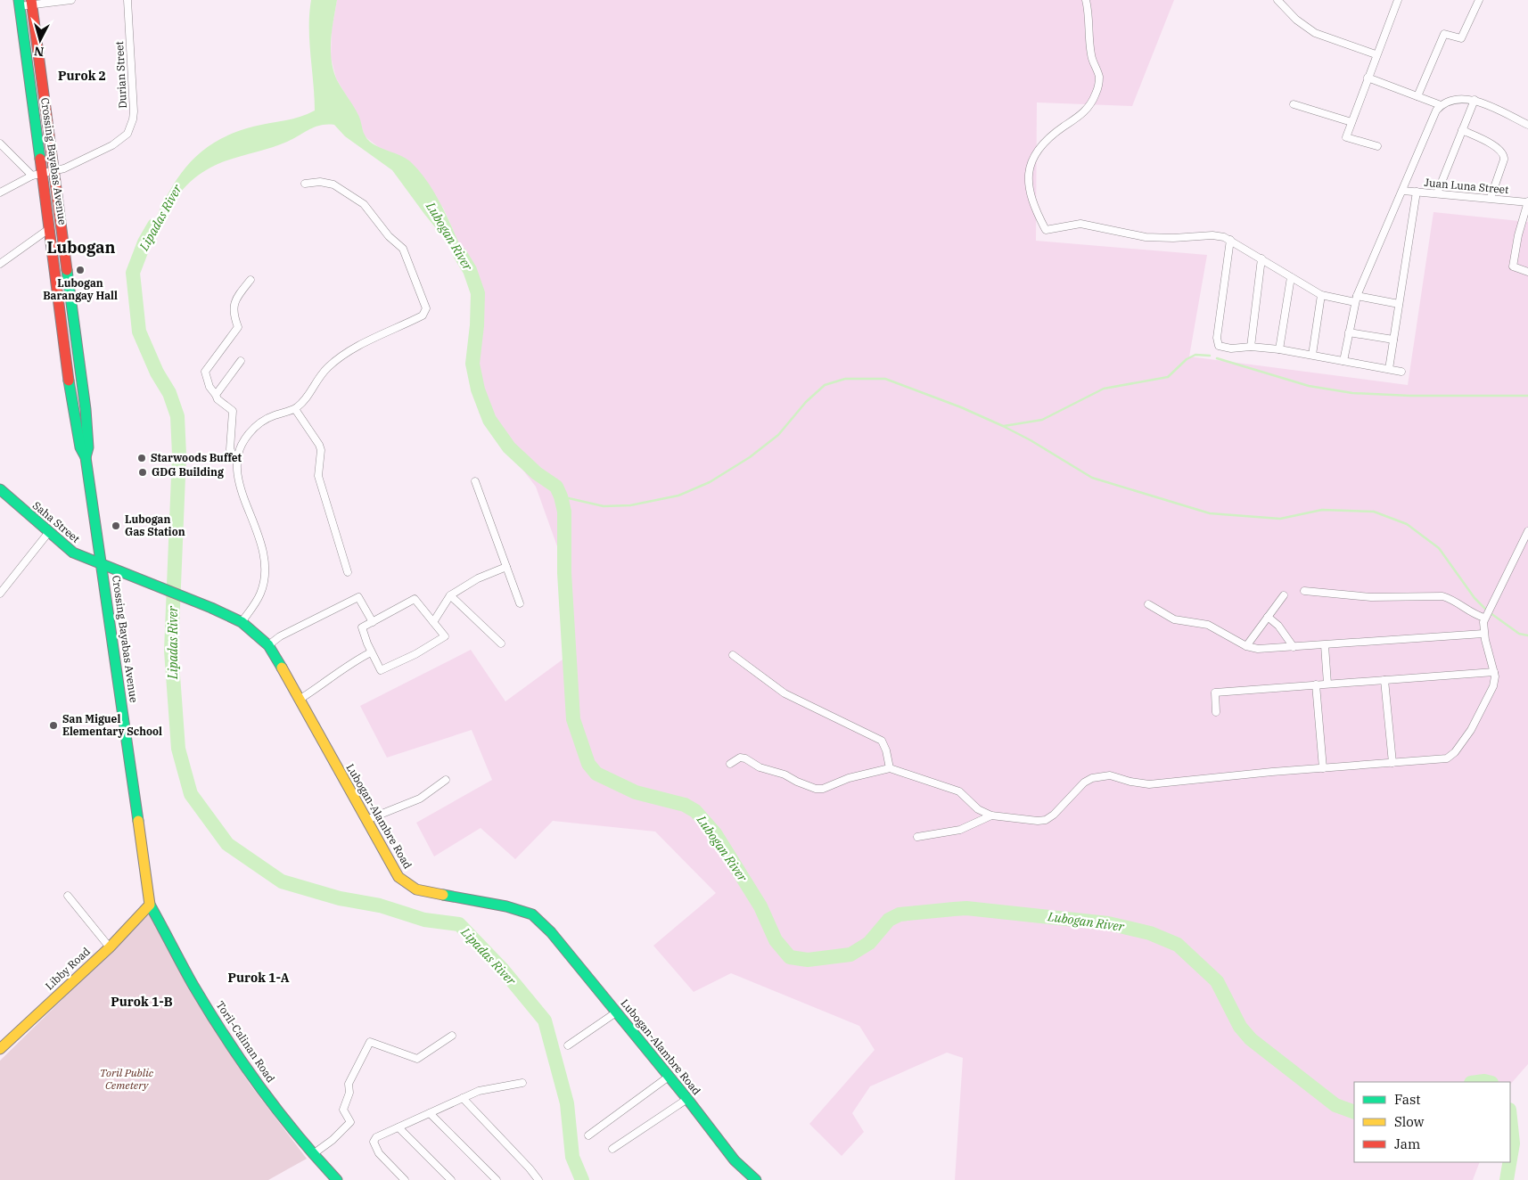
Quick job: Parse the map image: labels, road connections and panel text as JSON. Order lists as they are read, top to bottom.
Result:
{
  "streets": {
    "main road": [
      "Crossing Bayabas Avenue",
      "Saha Street",
      "Lubogan-Alambre Road",
      "Libby Road",
      "Toril-Calinan Road"
    ],
    "street": ["Durian Street", "Juan Luna Street"]
  },
  "crossings": [
    ["Durian Street", "Crossing Bayabas Avenue"],
    ["Crossing Bayabas Avenue", "Saha Street"],
    ["Crossing Bayabas Avenue", "Lubogan-Alambre Road"],
    ["Crossing Bayabas Avenue", "Libby Road"],
    ["Crossing Bayabas Avenue", "Toril-Calinan Road"],
    ["Saha Street", "Lubogan-Alambre Road"],
    ["Libby Road", "Toril-Calinan Road"]
  ],
  "districts": [
    "Purok 2",
    "Lubogan",
    "Purok 1-A",
    "Purok 1-B"
  ],
  "water": ["Lipadas River", "Lubogan River"],
  "parks": ["Toril Public Cemetery"],
  "places": [
    "Lubogan Barangay Hall",
    "Starwoods Buffet",
    "GDG Building",
    "Lubogan Gas Station",
    "San Miguel Elementary School"
  ],
  "legend": ["Fast", "Slow", "Jam"],
  "north": "bottom"
}
